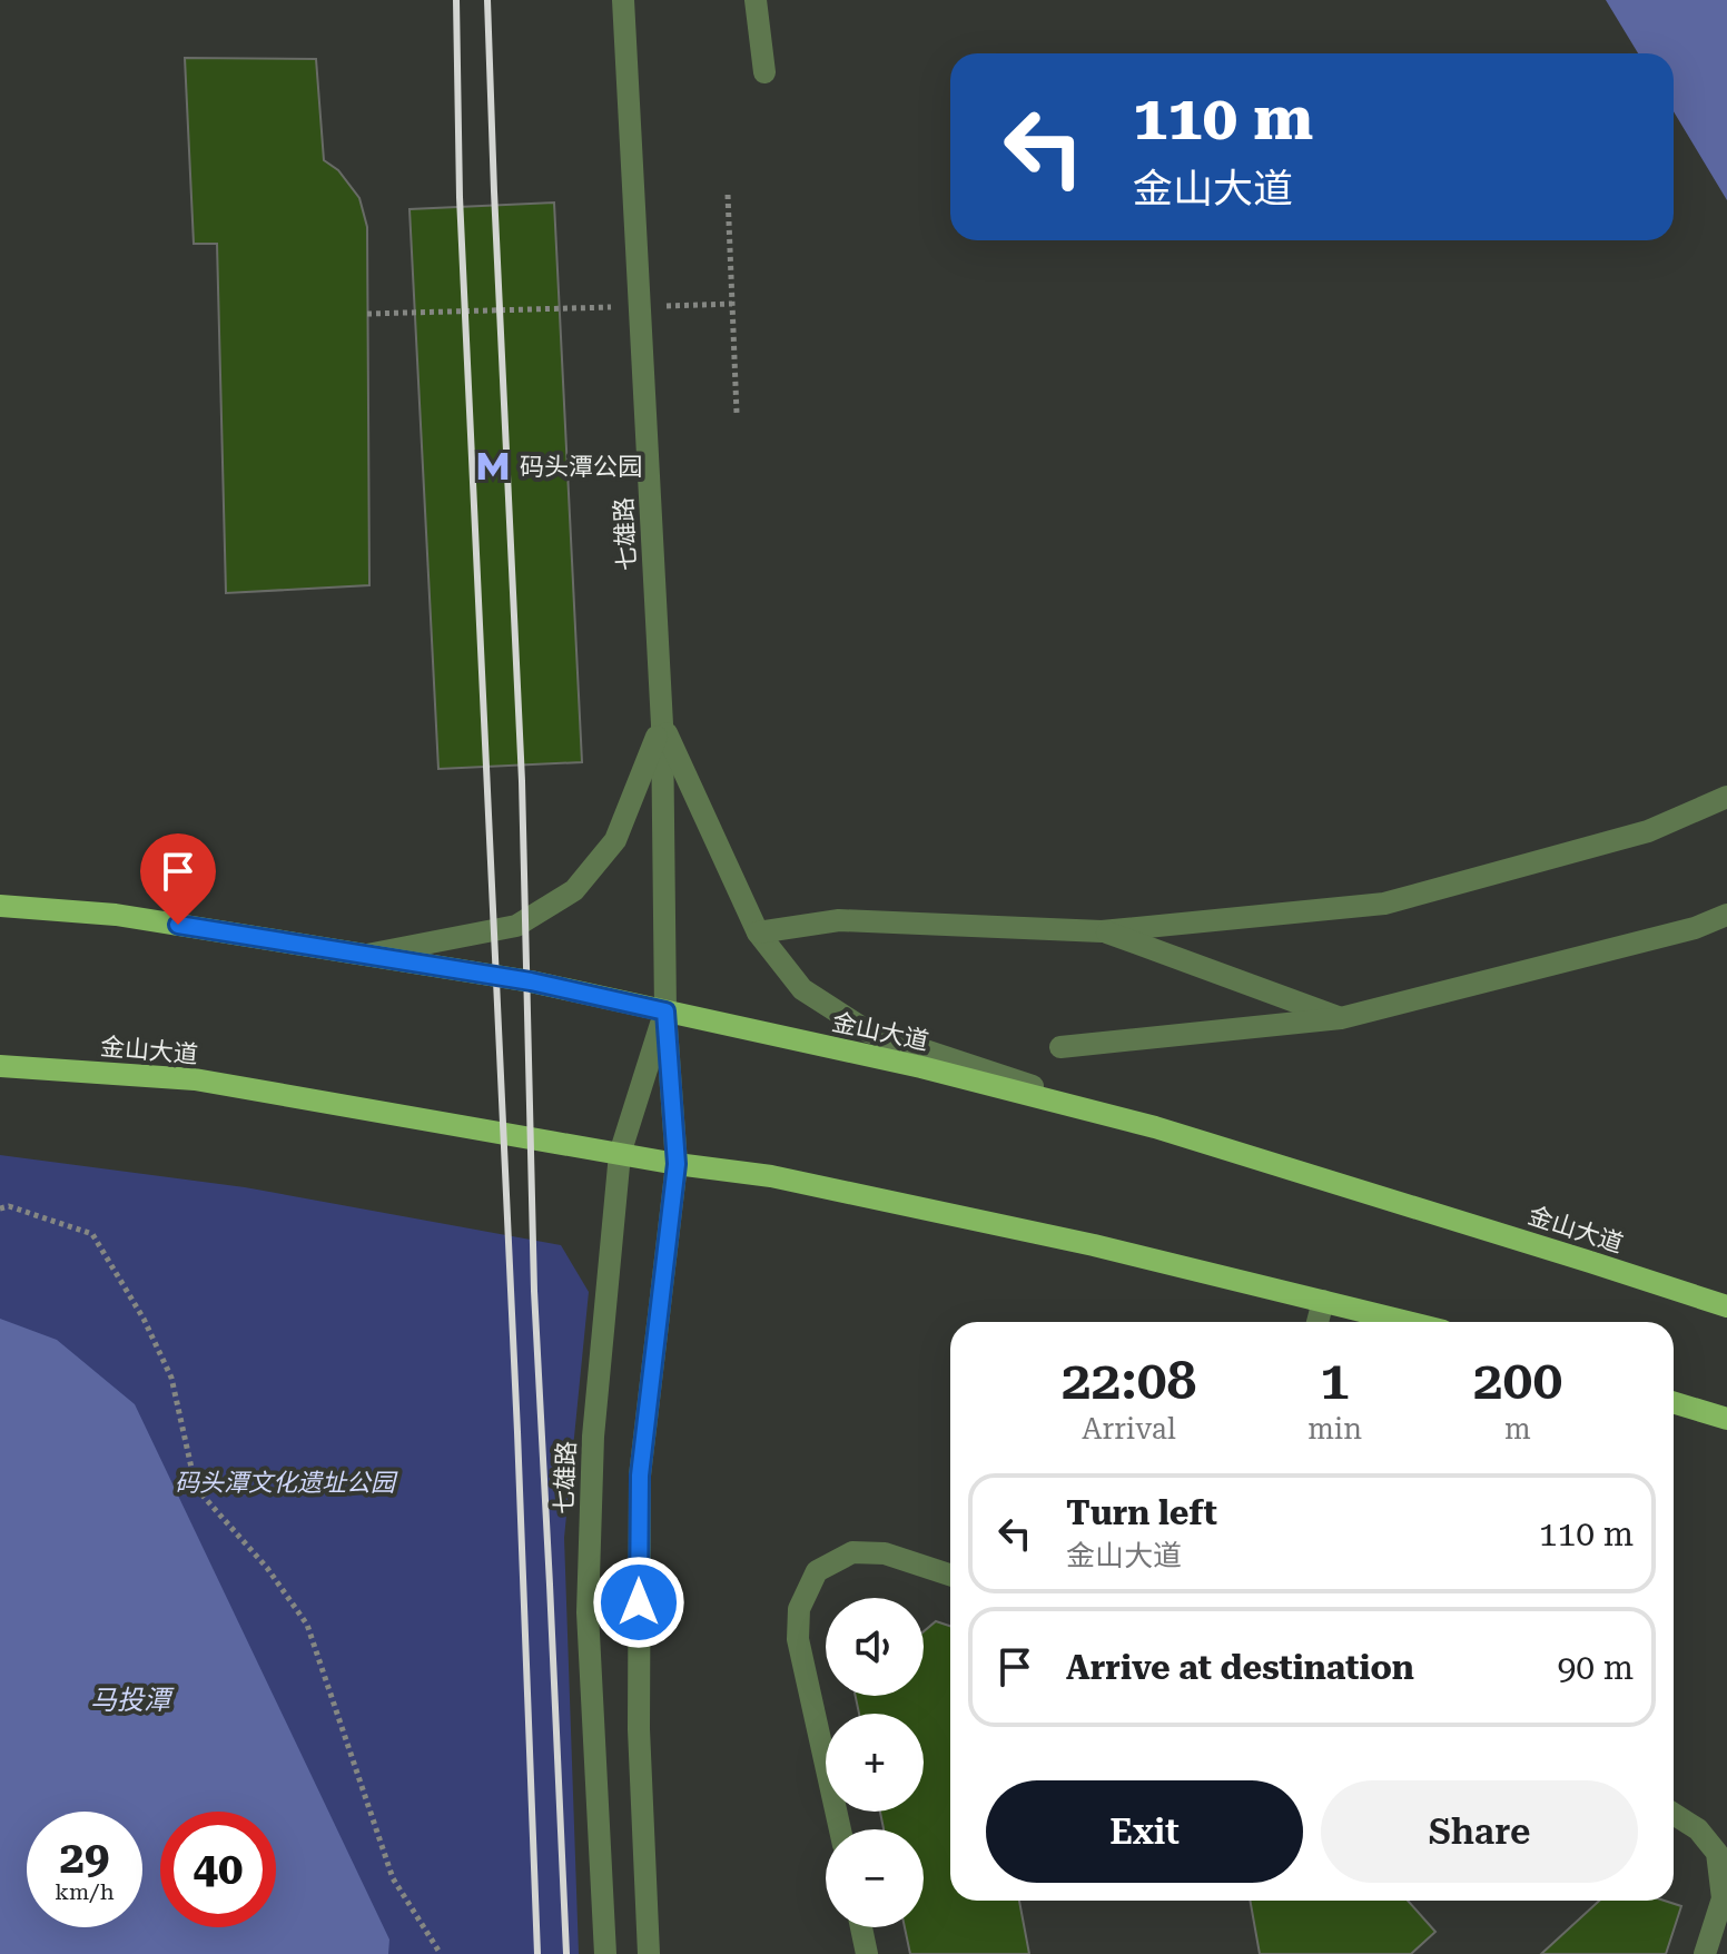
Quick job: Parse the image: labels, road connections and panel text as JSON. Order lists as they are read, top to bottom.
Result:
{
  "streets": {
    "main road": ["金山大道"],
    "street": ["七雄路"]
  },
  "crossings": [
    ["七雄路", "金山大道"]
  ],
  "water": ["马投潭"],
  "parks": ["码头潭文化遗址公园"],
  "places": {
    "metro station": ["码头潭公园"]
  },
  "page": {
    "turn": ["110 m", "金山大道"],
    "eta": [
      "22:08",
      "Arrival",
      "1",
      "min",
      "200",
      "m"
    ],
    "list": [
      {
        "name": "Turn left",
        "note": "金山大道",
        "value": "110 m"
      },
      {
        "name": "Arrive at destination",
        "value": "90 m"
      }
    ],
    "map_buttons": ["+", "−"],
    "buttons": ["Exit", "Share"],
    "speed": "29 km/h",
    "limit": "40"
  }
}
